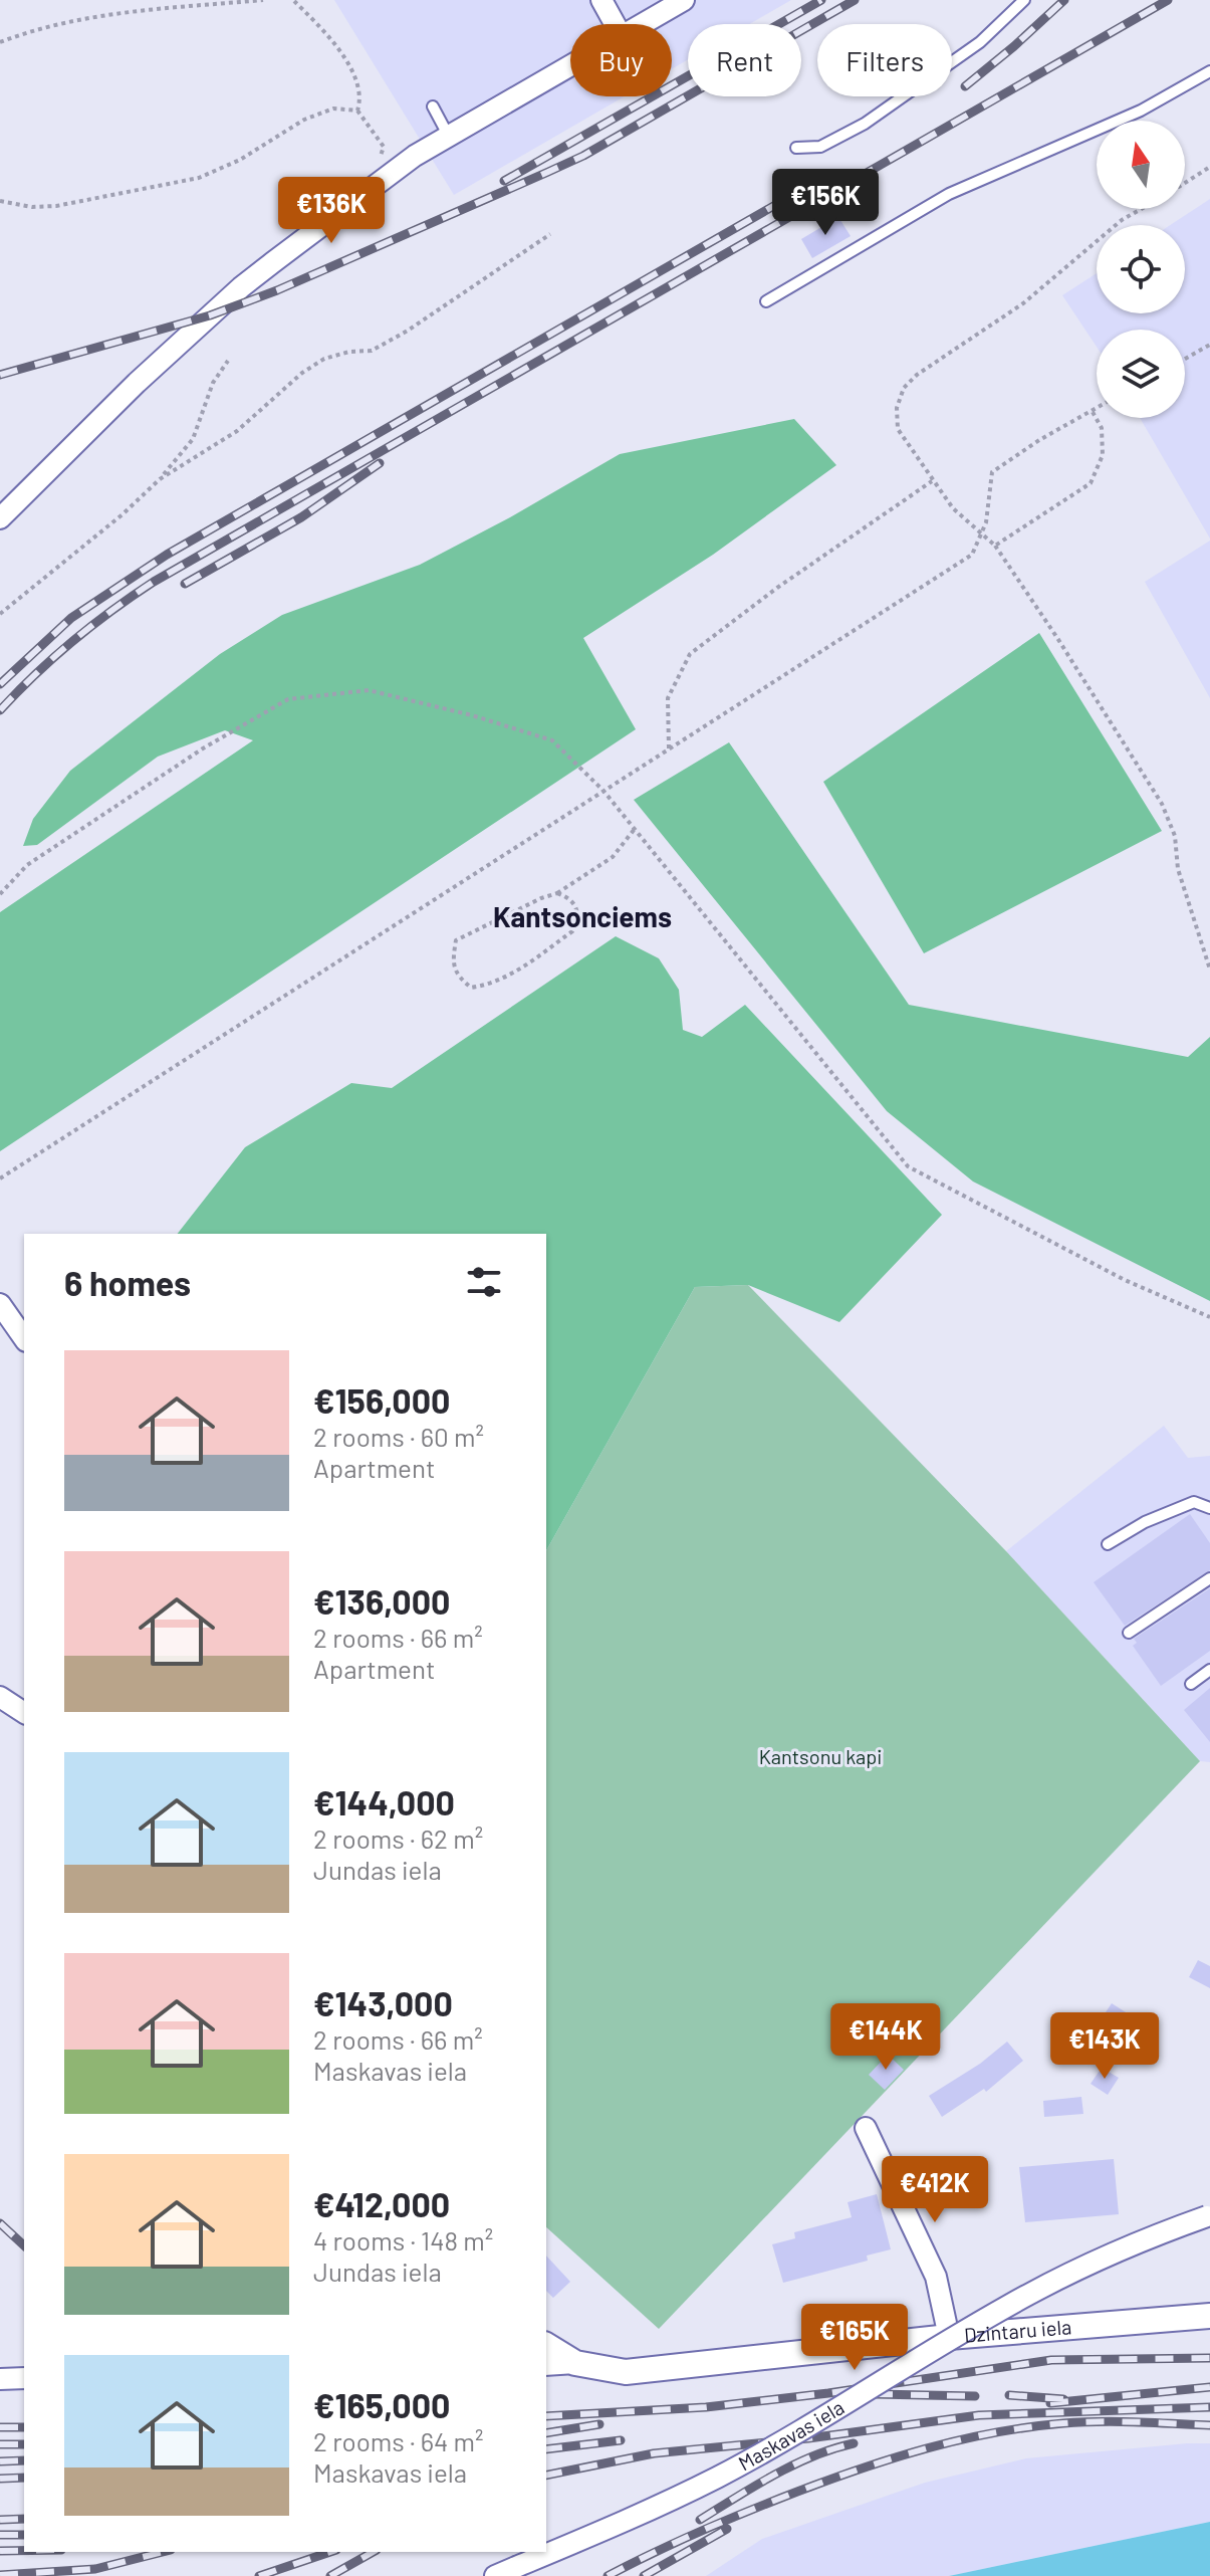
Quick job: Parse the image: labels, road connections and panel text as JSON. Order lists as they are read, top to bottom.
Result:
{
  "streets": {
    "street": ["Dzintaru iela", "Maskavas iela"]
  },
  "districts": ["Kantsonciems"],
  "parks": ["Kantsonu kapi"],
  "north": "top",
  "page": {
    "chip": ["Buy", "Rent", "Filters"],
    "price": [
      "€156K",
      "€136K",
      "€144K",
      "€143K",
      "€412K",
      "€165K"
    ],
    "heading": "6 homes",
    "list": [
      {
        "name": "€156,000",
        "note": "2 rooms · 60 m² · Apartment"
      },
      {
        "name": "€136,000",
        "note": "2 rooms · 66 m² · Apartment"
      },
      {
        "name": "€144,000",
        "note": "2 rooms · 62 m² · Jundas iela"
      },
      {
        "name": "€143,000",
        "note": "2 rooms · 66 m² · Maskavas iela"
      },
      {
        "name": "€412,000",
        "note": "4 rooms · 148 m² · Jundas iela"
      },
      {
        "name": "€165,000",
        "note": "2 rooms · 64 m² · Maskavas iela"
      }
    ]
  }
}
